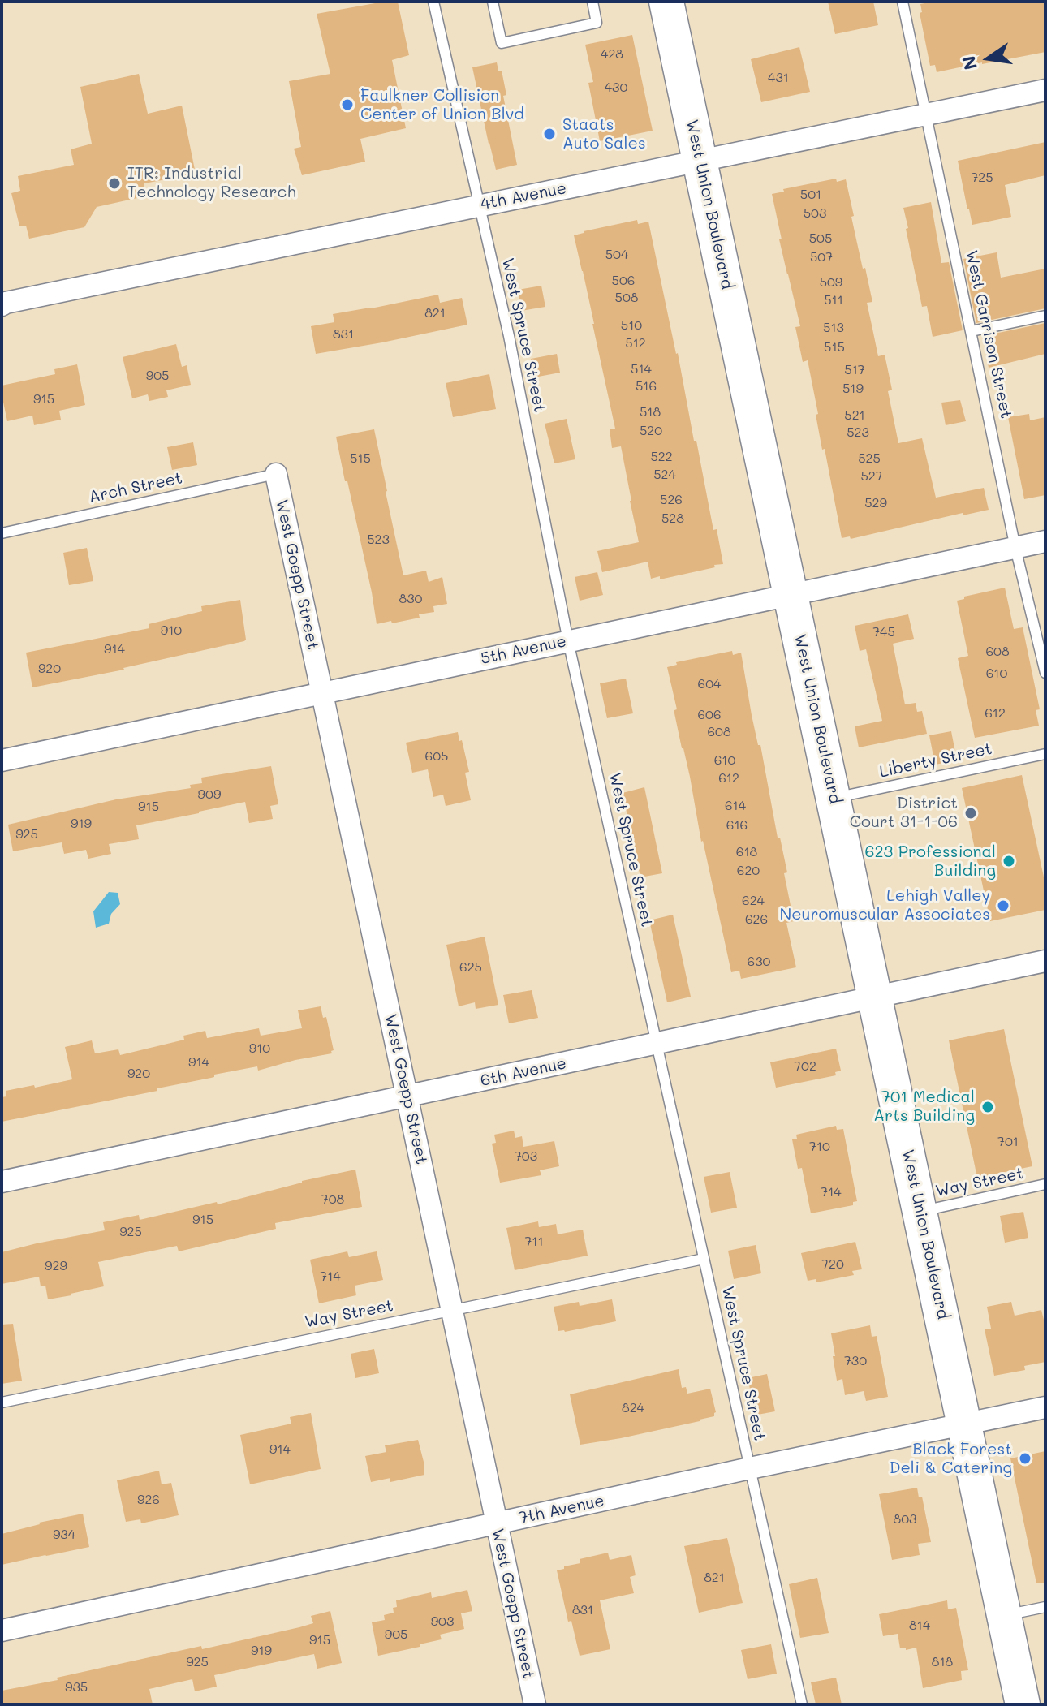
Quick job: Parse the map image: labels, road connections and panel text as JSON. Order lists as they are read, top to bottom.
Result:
{
  "streets": {
    "main road": ["West Union Boulevard"],
    "street": [
      "4th Avenue",
      "West Goepp Street",
      "5th Avenue",
      "6th Avenue",
      "7th Avenue"
    ],
    "lane": [
      "West Garrison Street",
      "West Spruce Street",
      "Arch Street",
      "Liberty Street",
      "Way Street"
    ]
  },
  "crossings": [
    ["4th Avenue", "West Union Boulevard"],
    ["4th Avenue", "West Garrison Street"],
    ["4th Avenue", "West Spruce Street"],
    ["West Union Boulevard", "5th Avenue"],
    ["West Union Boulevard", "Liberty Street"],
    ["West Union Boulevard", "6th Avenue"],
    ["West Union Boulevard", "Way Street"],
    ["West Union Boulevard", "7th Avenue"],
    ["West Garrison Street", "5th Avenue"],
    ["West Spruce Street", "5th Avenue"],
    ["West Spruce Street", "6th Avenue"],
    ["West Spruce Street", "Way Street"],
    ["West Spruce Street", "7th Avenue"],
    ["Arch Street", "West Goepp Street"],
    ["West Goepp Street", "5th Avenue"],
    ["West Goepp Street", "6th Avenue"],
    ["West Goepp Street", "Way Street"],
    ["West Goepp Street", "7th Avenue"]
  ],
  "places": [
    "Faulkner Collision Center of Union Blvd",
    "Staats Auto Sales",
    "ITR: Industrial Technology Research",
    "District Court 31-1-06",
    "623 Professional Building",
    "Lehigh Valley Neuromuscular Associates",
    "701 Medical Arts Building",
    "Black Forest Deli & Catering"
  ],
  "house_numbers": [
    "428",
    "431",
    "430",
    "725",
    "501",
    "503",
    "505",
    "504",
    "507",
    "506",
    "509",
    "508",
    "511",
    "821",
    "510",
    "513",
    "831",
    "512",
    "515",
    "514",
    "517",
    "905",
    "516",
    "519",
    "915",
    "518",
    "521",
    "520",
    "523",
    "522",
    "515",
    "525",
    "524",
    "527",
    "526",
    "529",
    "528",
    "523",
    "830",
    "910",
    "745",
    "914",
    "608",
    "920",
    "610",
    "604",
    "612",
    "606",
    "608",
    "605",
    "610",
    "612",
    "909",
    "614",
    "915",
    "919",
    "616",
    "925",
    "618",
    "620",
    "624",
    "626",
    "630",
    "625",
    "910",
    "914",
    "702",
    "920",
    "701",
    "710",
    "703",
    "714",
    "708",
    "915",
    "925",
    "711",
    "720",
    "929",
    "714",
    "730",
    "824",
    "914",
    "926",
    "803",
    "934",
    "821",
    "831",
    "903",
    "814",
    "905",
    "915",
    "919",
    "925",
    "818",
    "935"
  ],
  "north": "left"
}
